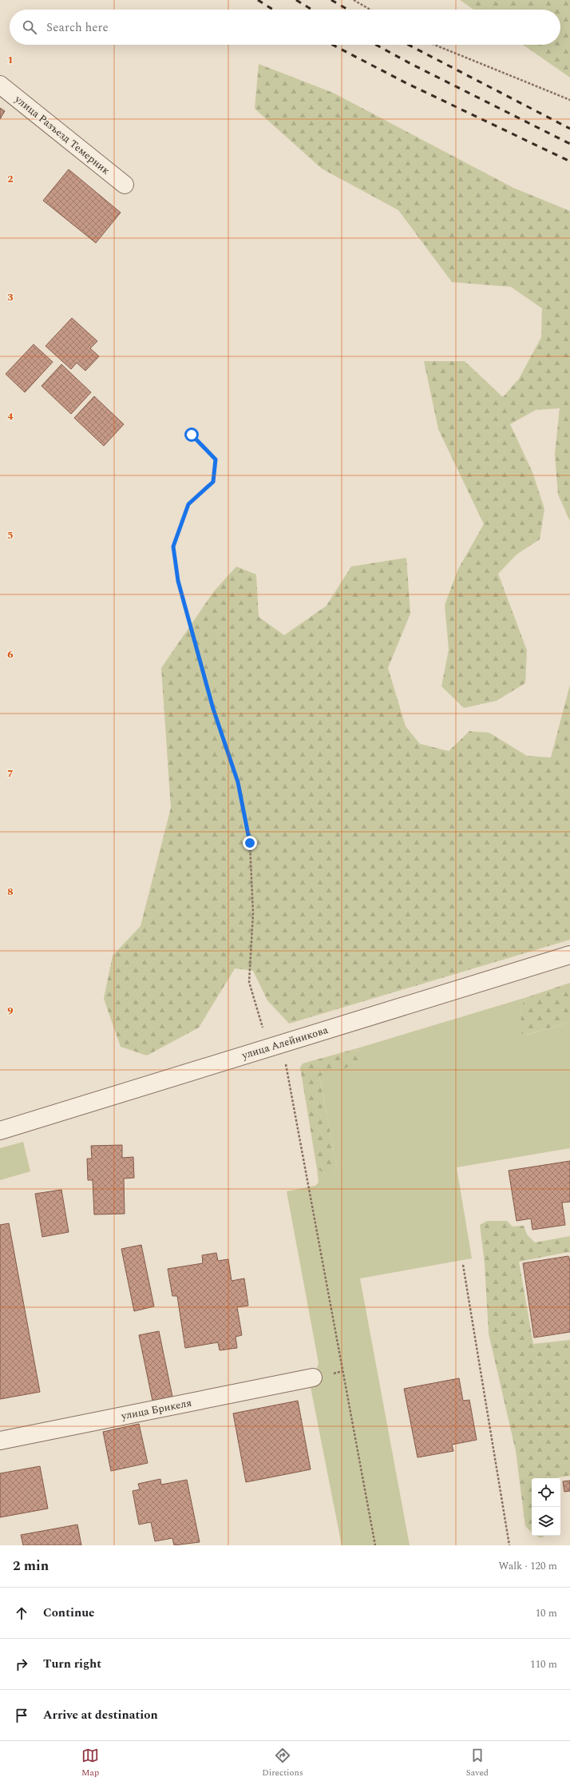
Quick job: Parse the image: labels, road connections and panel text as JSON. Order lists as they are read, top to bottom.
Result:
{
  "streets": {
    "street": ["улица Разъезд Темерник", "улица Алейникова", "улица Брикеля"]
  },
  "page": {
    "search": "Search here",
    "heading": ["2 min", "Walk · 120 m"],
    "list": [
      ["Continue", "10 m"],
      ["Turn right", "110 m"],
      "Arrive at destination"
    ],
    "nav": ["Map", "Directions", "Saved"]
  },
  "grid": {
    "rows": [
      "1",
      "2",
      "3",
      "4",
      "5",
      "6",
      "7",
      "8",
      "9"
    ]
  }
}
